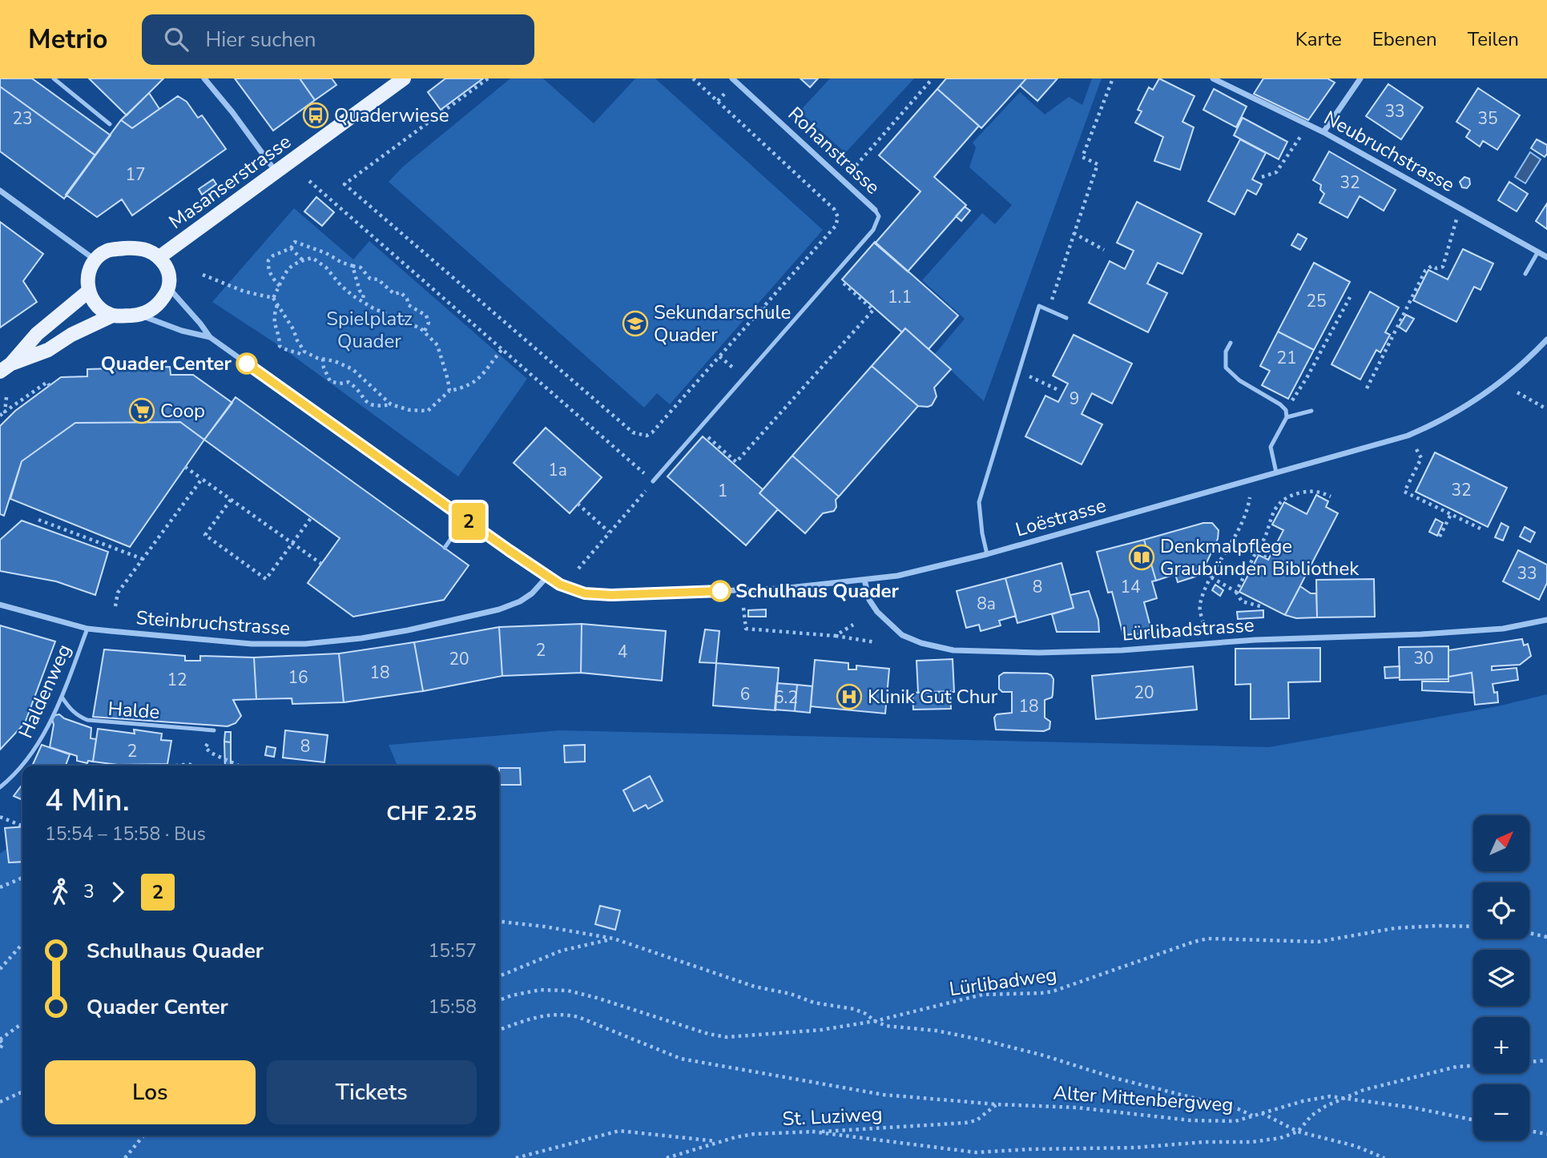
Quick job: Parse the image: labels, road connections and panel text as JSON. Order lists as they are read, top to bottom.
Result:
{
  "streets": {
    "main road": ["Masanserstrasse"],
    "street": [
      "Rohanstrasse",
      "Neubruchstrasse",
      "Loëstrasse",
      "Steinbruchstrasse",
      "Lürlibadstrasse"
    ],
    "lane": ["Haldenweg", "Halde"],
    "path": ["Lürlibadweg", "Alter Mittenbergweg", "St. Luziweg"]
  },
  "crossings": [
    ["Loëstrasse", "Steinbruchstrasse"],
    ["Loëstrasse", "Lürlibadstrasse"],
    ["Steinbruchstrasse", "Haldenweg"],
    ["Haldenweg", "Halde"],
    ["Alter Mittenbergweg", "St. Luziweg"]
  ],
  "parks": ["Spielplatz Quader"],
  "places": {
    "bus stop": ["Quaderwiese"],
    "school or university": ["Sekundarschule Quader"],
    "other": ["Quader Center", "Schulhaus Quader"],
    "supermarket": ["Coop"],
    "library": ["Denkmalpflege Graubünden Bibliothek"],
    "hospital": ["Klinik Gut Chur"]
  },
  "lines": ["bus line 2"],
  "house_numbers": [
    "33",
    "23",
    "35",
    "17",
    "32",
    "1.1",
    "25",
    "21",
    "9",
    "1a",
    "32",
    "1",
    "33",
    "8",
    "14",
    "8a",
    "2",
    "4",
    "30",
    "20",
    "18",
    "16",
    "12",
    "20",
    "6",
    "6.2",
    "18",
    "8",
    "2"
  ],
  "north": "top right",
  "page": {
    "header": "Metrio",
    "search": "Hier suchen",
    "nav": ["Karte", "Ebenen", "Teilen"],
    "on_map": "2",
    "heading": ["4 Min.", "15:54 – 15:58 · Bus", "CHF 2.25"],
    "map_buttons": ["+", "−"],
    "legs": ["3", "2"],
    "list": [
      {
        "name": "Schulhaus Quader",
        "value": "15:57"
      },
      {
        "name": "Quader Center",
        "value": "15:58"
      }
    ],
    "buttons": ["Los", "Tickets"]
  }
}
